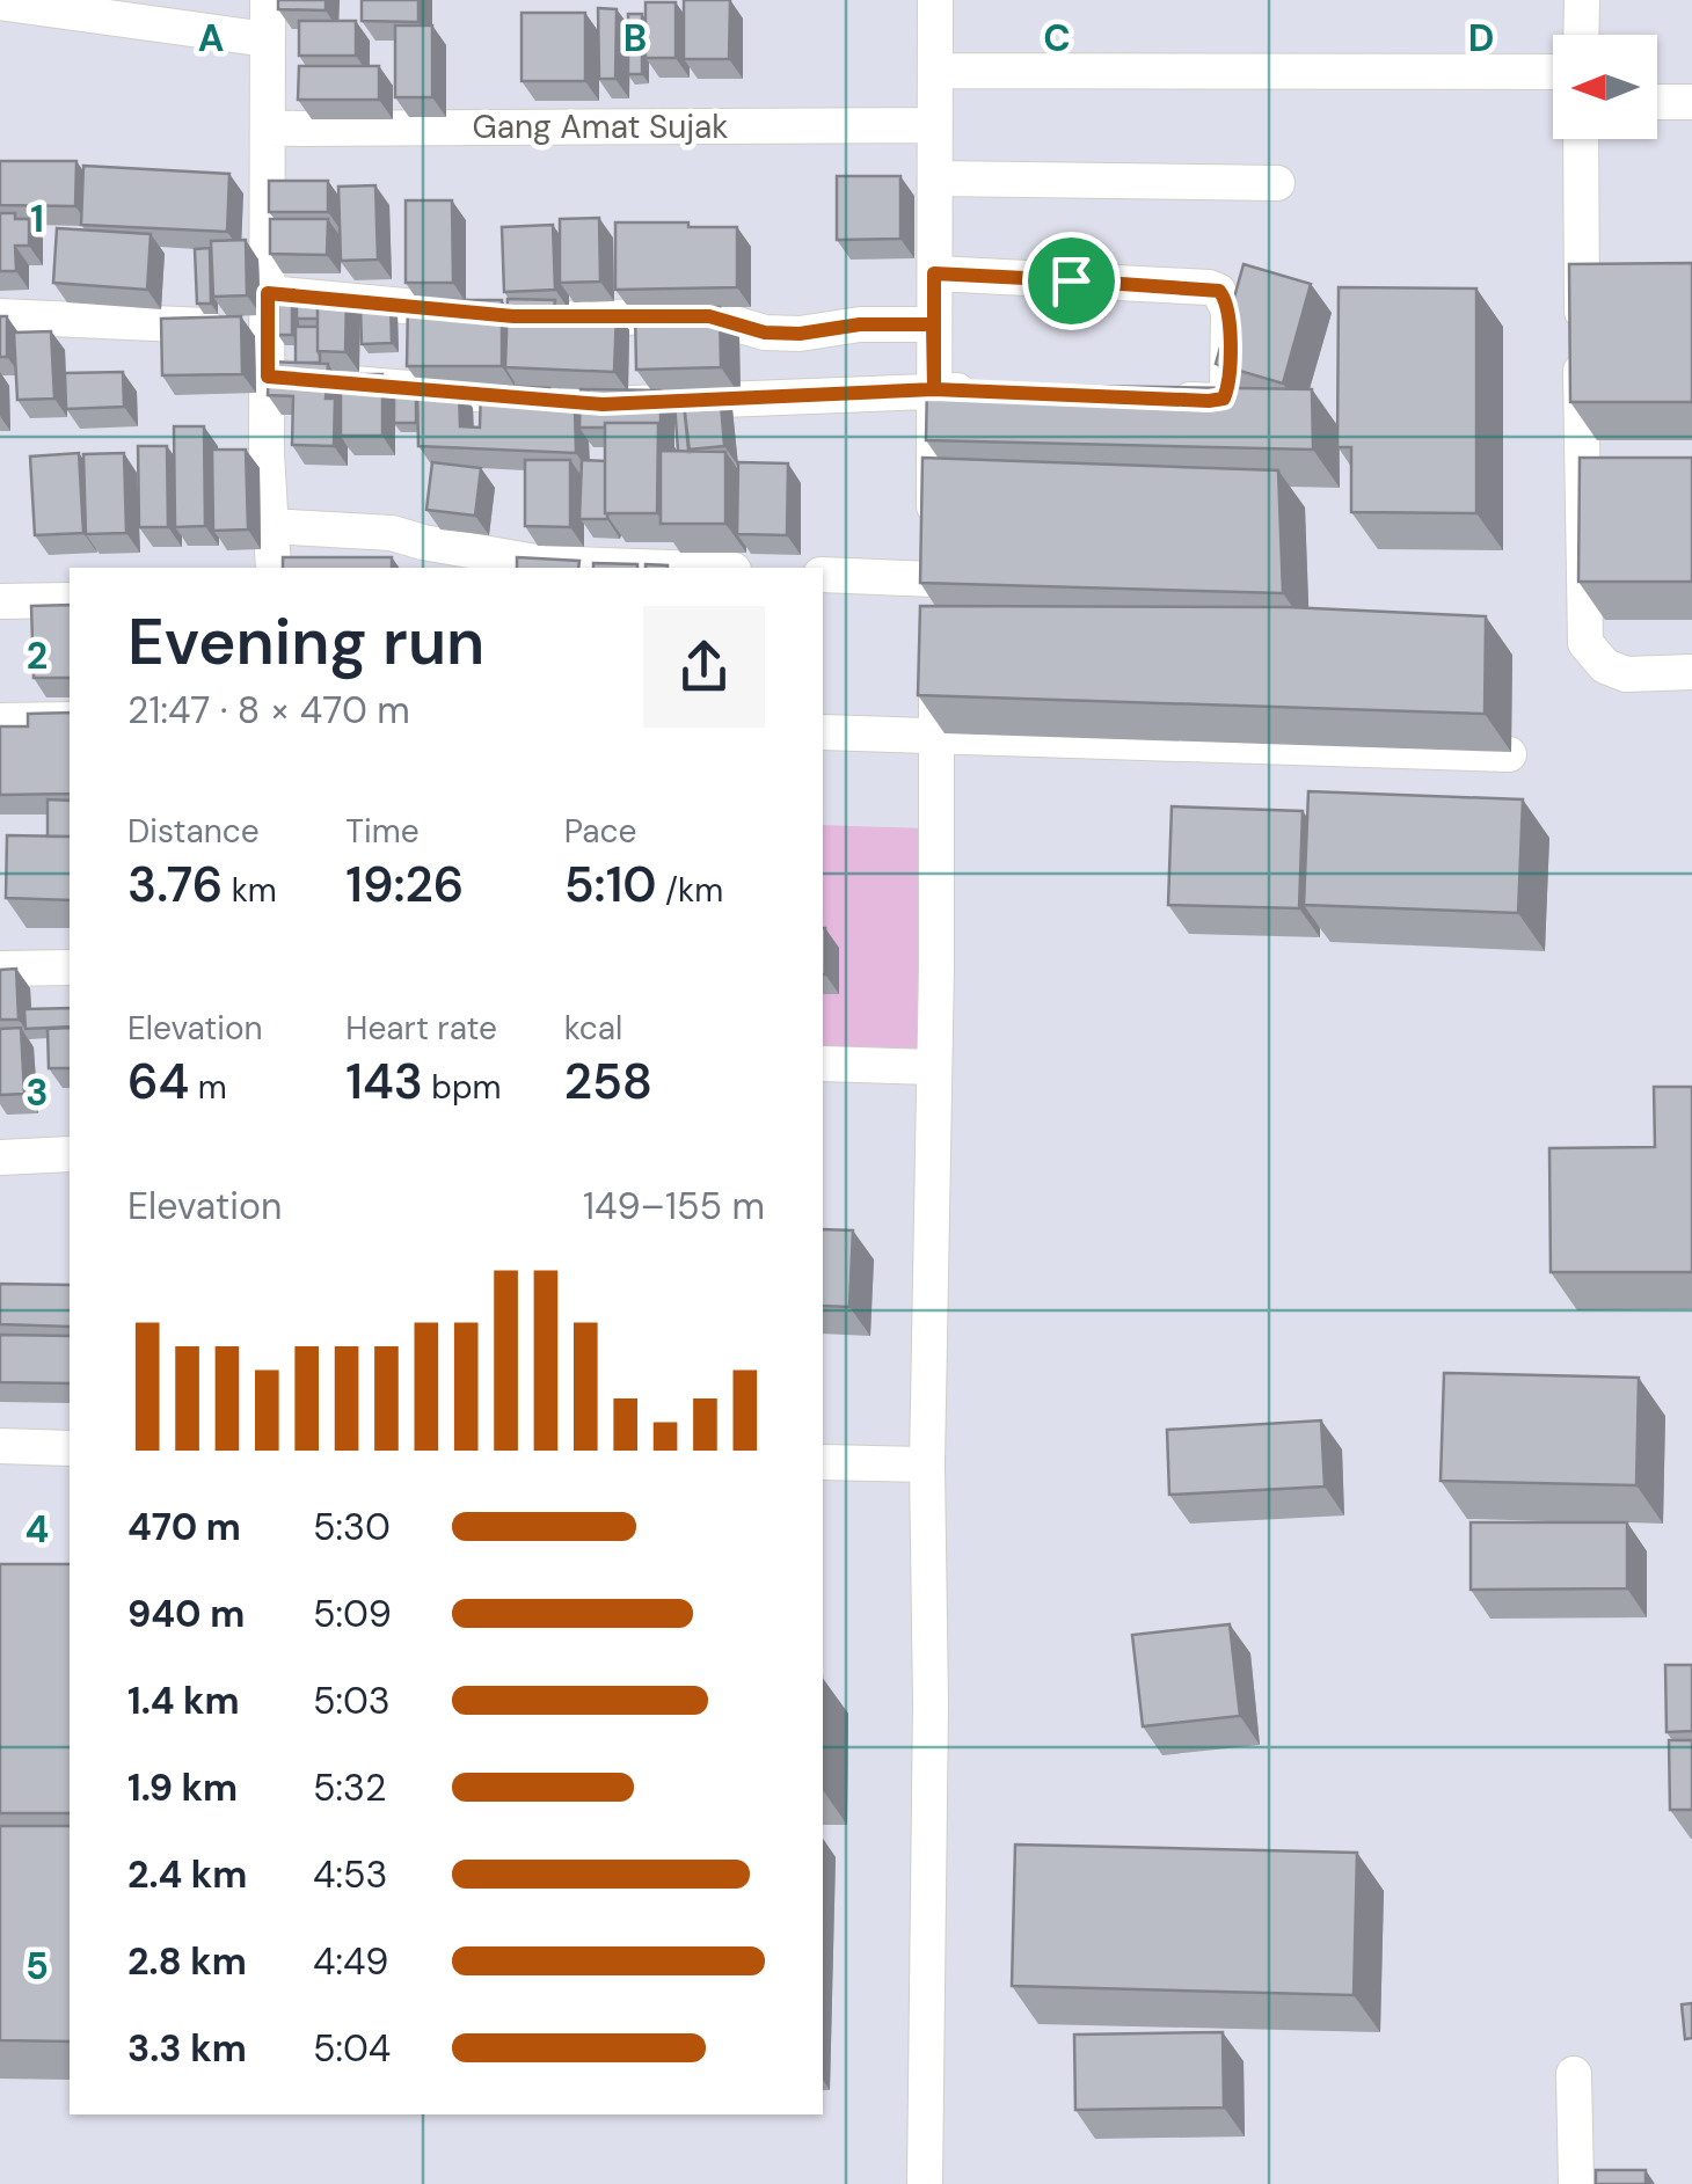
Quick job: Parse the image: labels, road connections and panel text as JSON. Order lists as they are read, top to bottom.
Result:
{
  "streets": {
    "street": ["Gang Amat Sujak"]
  },
  "north": "left",
  "page": {
    "heading": ["Evening run", "21:47 · 8 × 470 m"],
    "stats": [
      ["Distance", "3.76 km"],
      ["Time", "19:26"],
      ["Pace", "5:10 /km"],
      ["Elevation", "64 m"],
      ["Heart rate", "143 bpm"],
      ["kcal", "258"]
    ],
    "chart": ["Elevation", "149–155 m"],
    "list": [
      {
        "name": "470 m",
        "note": "5:30"
      },
      {
        "name": "940 m",
        "note": "5:09"
      },
      {
        "name": "1.4 km",
        "note": "5:03"
      },
      {
        "name": "1.9 km",
        "note": "5:32"
      },
      {
        "name": "2.4 km",
        "note": "4:53"
      },
      {
        "name": "2.8 km",
        "note": "4:49"
      },
      {
        "name": "3.3 km",
        "note": "5:04"
      }
    ]
  },
  "grid": {
    "columns": [
      "A",
      "B",
      "C",
      "D"
    ],
    "rows": [
      "1",
      "2",
      "3",
      "4",
      "5"
    ]
  }
}
